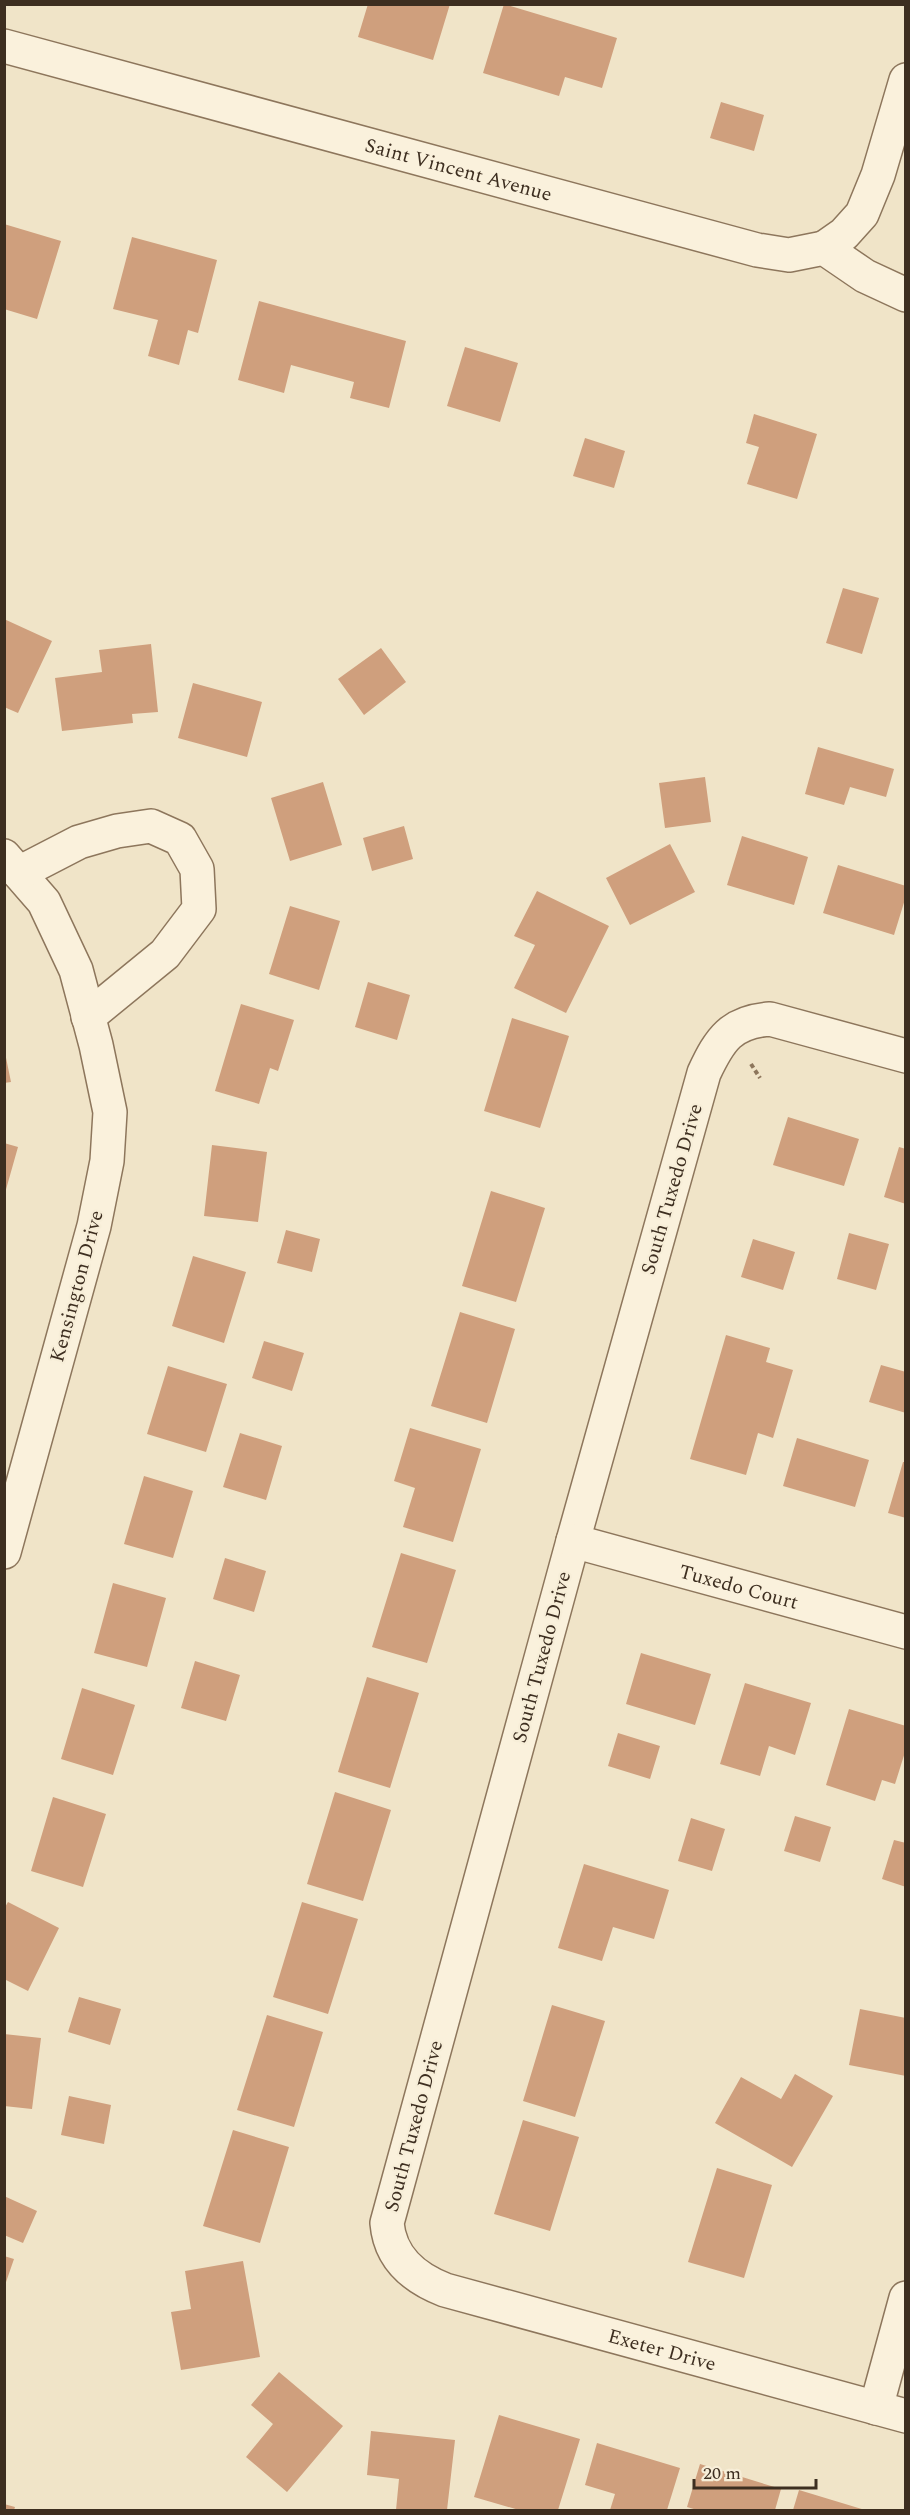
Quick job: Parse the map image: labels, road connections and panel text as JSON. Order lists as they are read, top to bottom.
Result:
{
  "streets": {
    "street": [
      "Saint Vincent Avenue",
      "South Tuxedo Drive",
      "Kensington Drive",
      "Tuxedo Court",
      "Exeter Drive"
    ]
  },
  "crossings": [
    ["South Tuxedo Drive", "Tuxedo Court"],
    ["South Tuxedo Drive", "Exeter Drive"]
  ],
  "scale_bar": "20 m"
}
